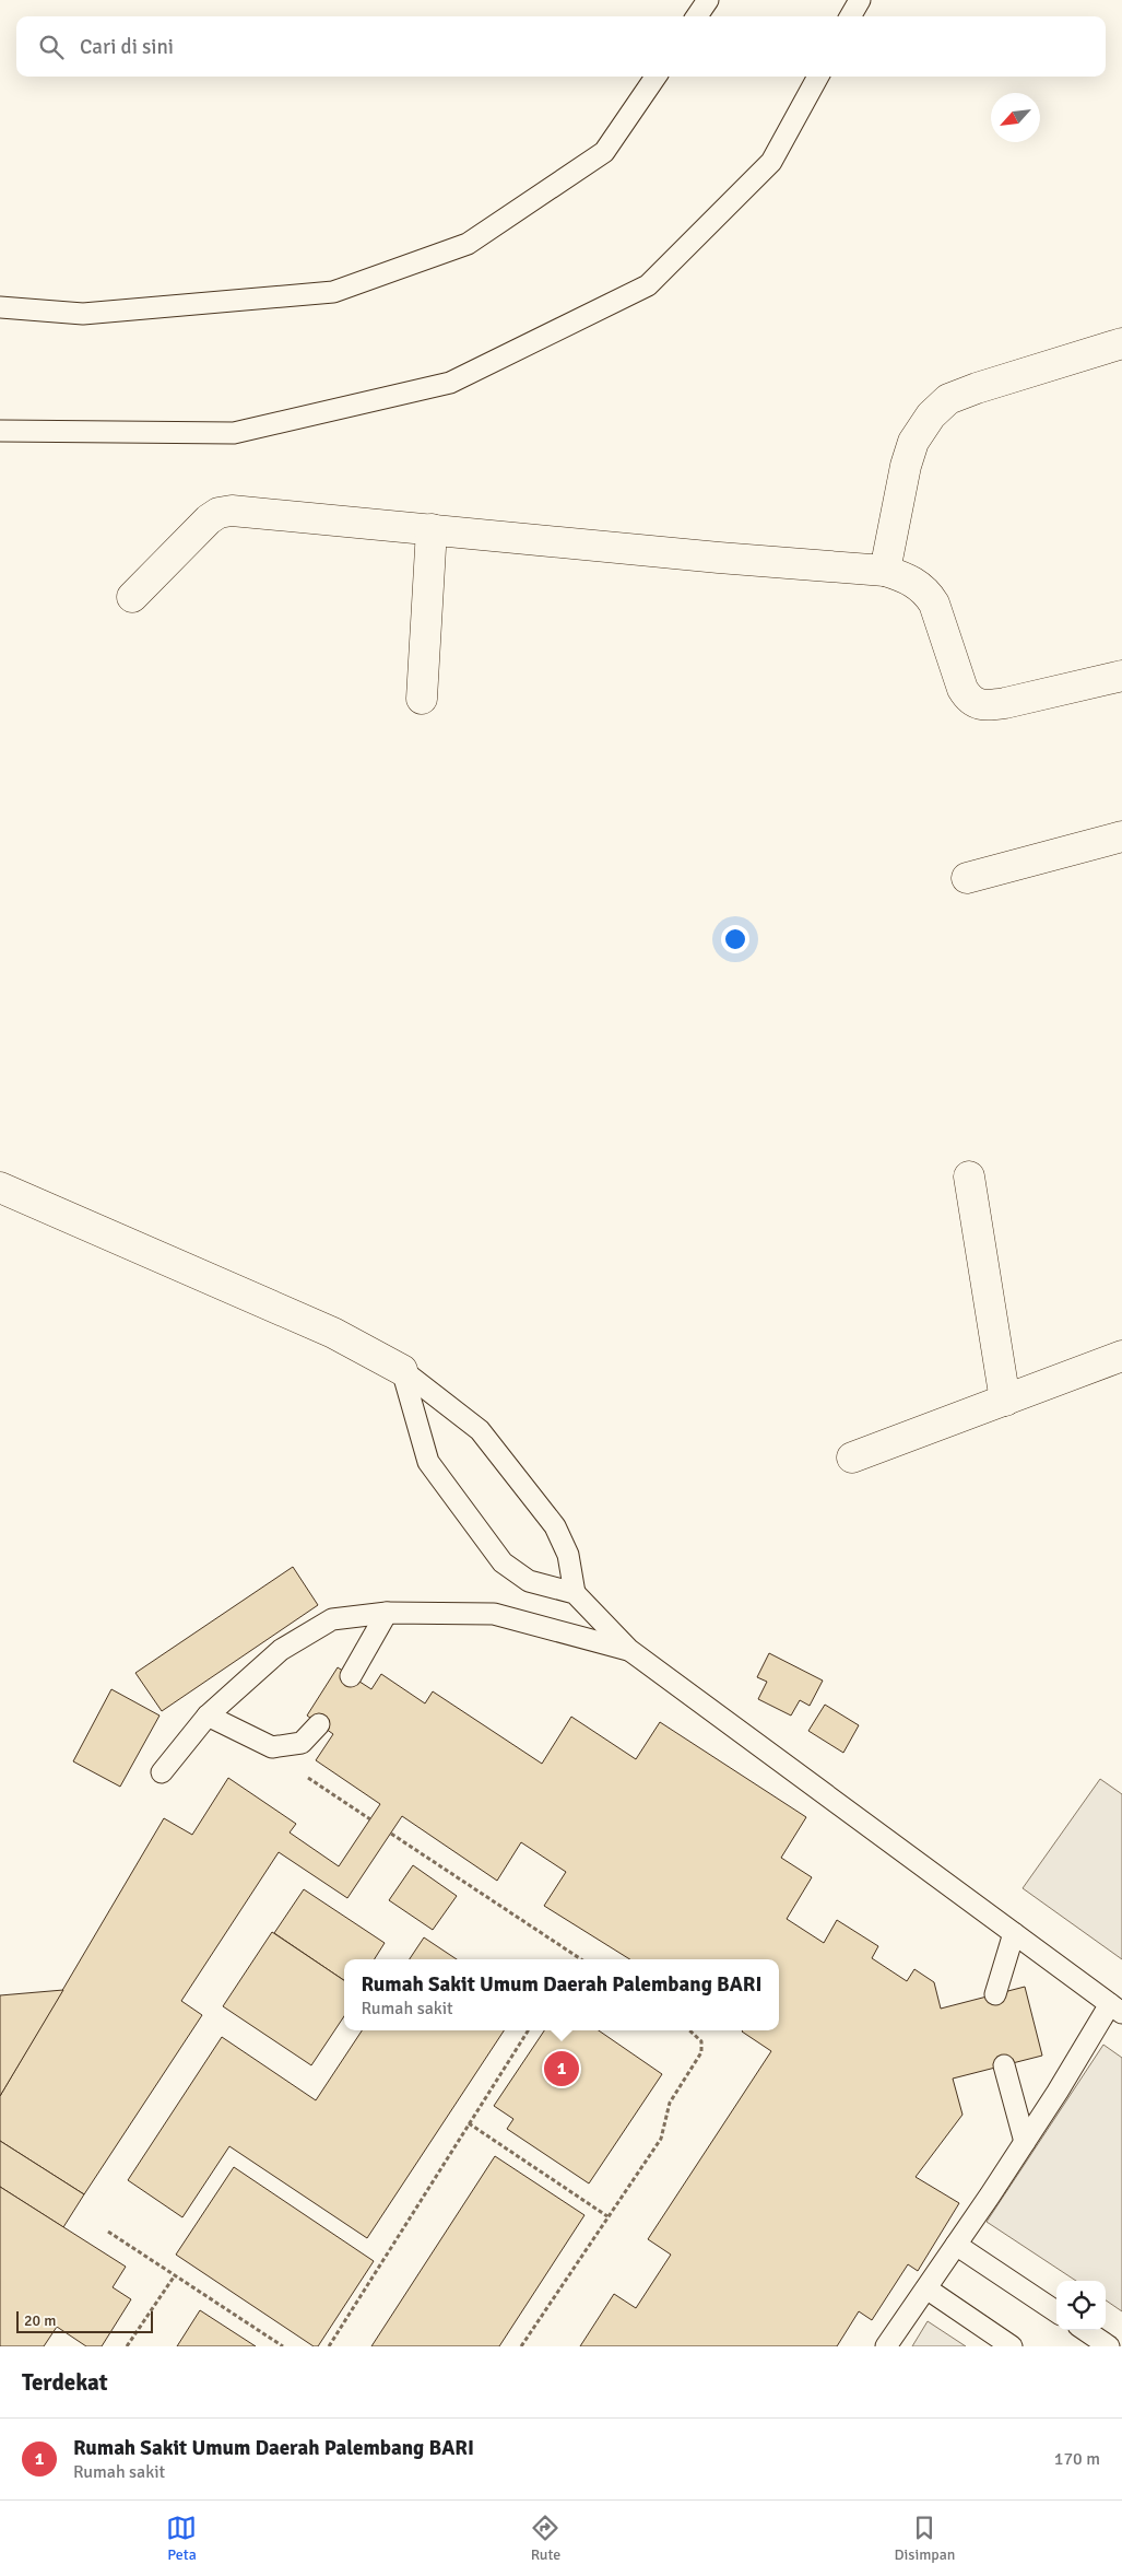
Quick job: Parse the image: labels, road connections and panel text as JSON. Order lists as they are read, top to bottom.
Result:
{
  "scale_bar": "20 m",
  "north": "bottom left",
  "page": {
    "search": "Cari di sini",
    "popup": ["Rumah Sakit Umum Daerah Palembang BARI", "Rumah sakit"],
    "pins": "1",
    "scale": "20 m",
    "heading": "Terdekat",
    "list": [
      {
        "mark": "1",
        "name": "Rumah Sakit Umum Daerah Palembang BARI",
        "note": "Rumah sakit",
        "value": "170 m"
      }
    ],
    "nav": ["Peta", "Rute", "Disimpan"]
  }
}
